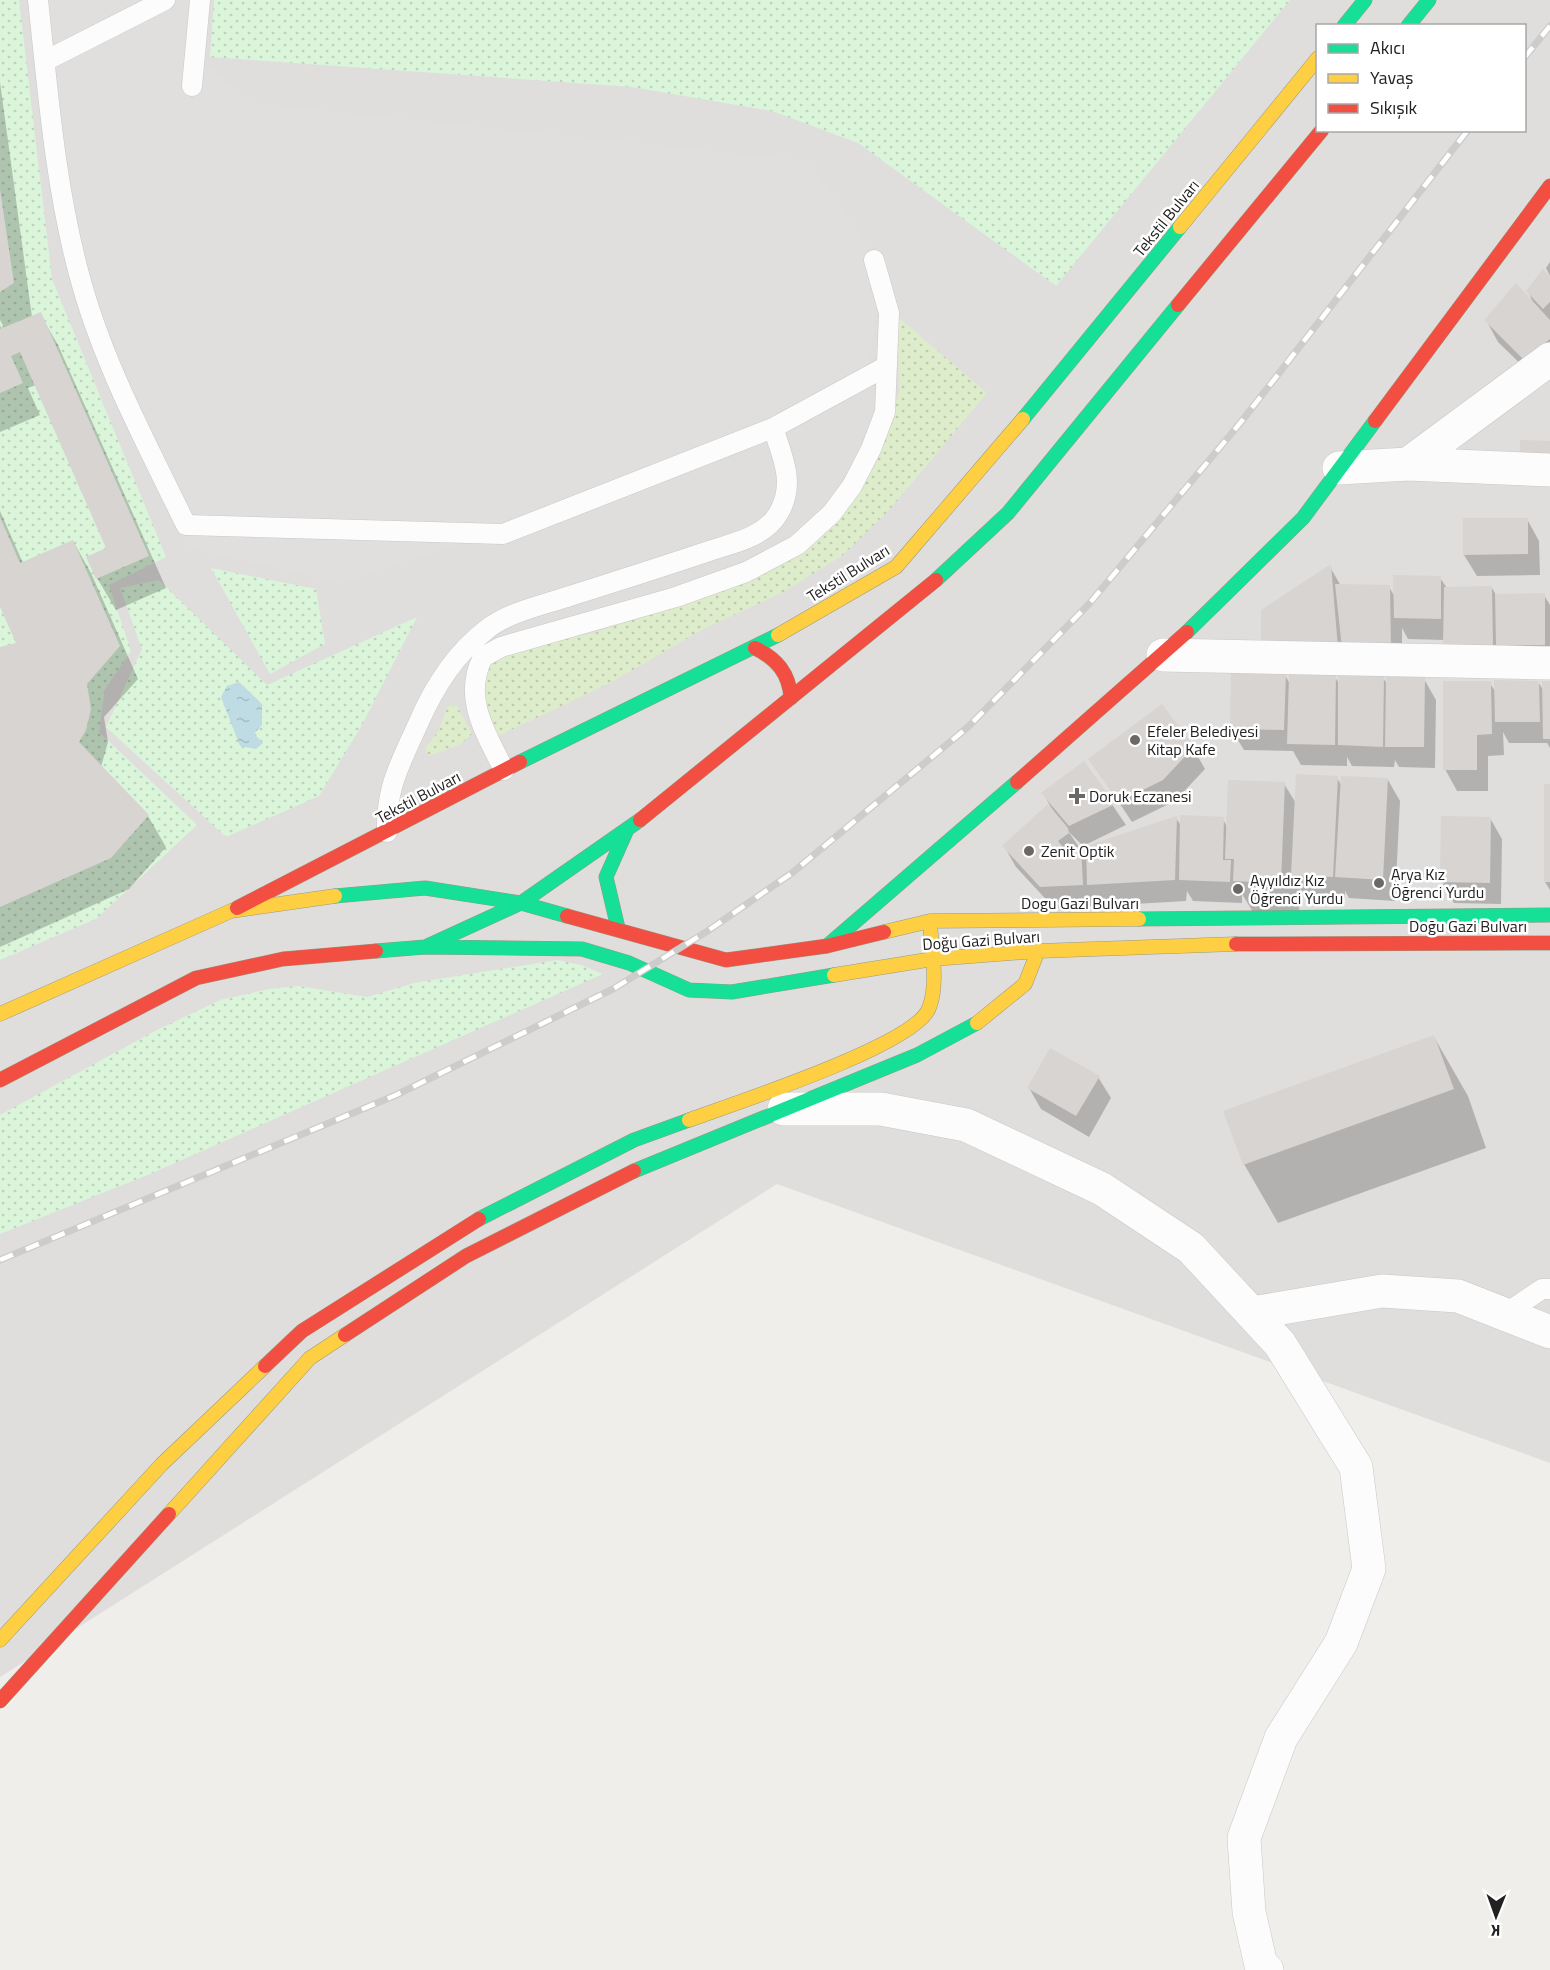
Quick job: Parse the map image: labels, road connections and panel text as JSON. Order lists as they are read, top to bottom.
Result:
{
  "streets": {
    "main road": ["Tekstil Bulvarı", "Dogu Gazi Bulvarı", "Doğu Gazi Bulvarı"]
  },
  "crossings": [
    ["Tekstil Bulvarı", "Dogu Gazi Bulvarı"]
  ],
  "places": {
    "other": [
      "Efeler Belediyesi Kitap Kafe",
      "Zenit Optik",
      "Arya Kız Öğrenci Yurdu",
      "Ayyıldız Kız Öğrenci Yurdu"
    ],
    "health": ["Doruk Eczanesi"]
  },
  "legend": ["Akıcı", "Yavaş", "Sıkışık"],
  "north": "bottom"
}
